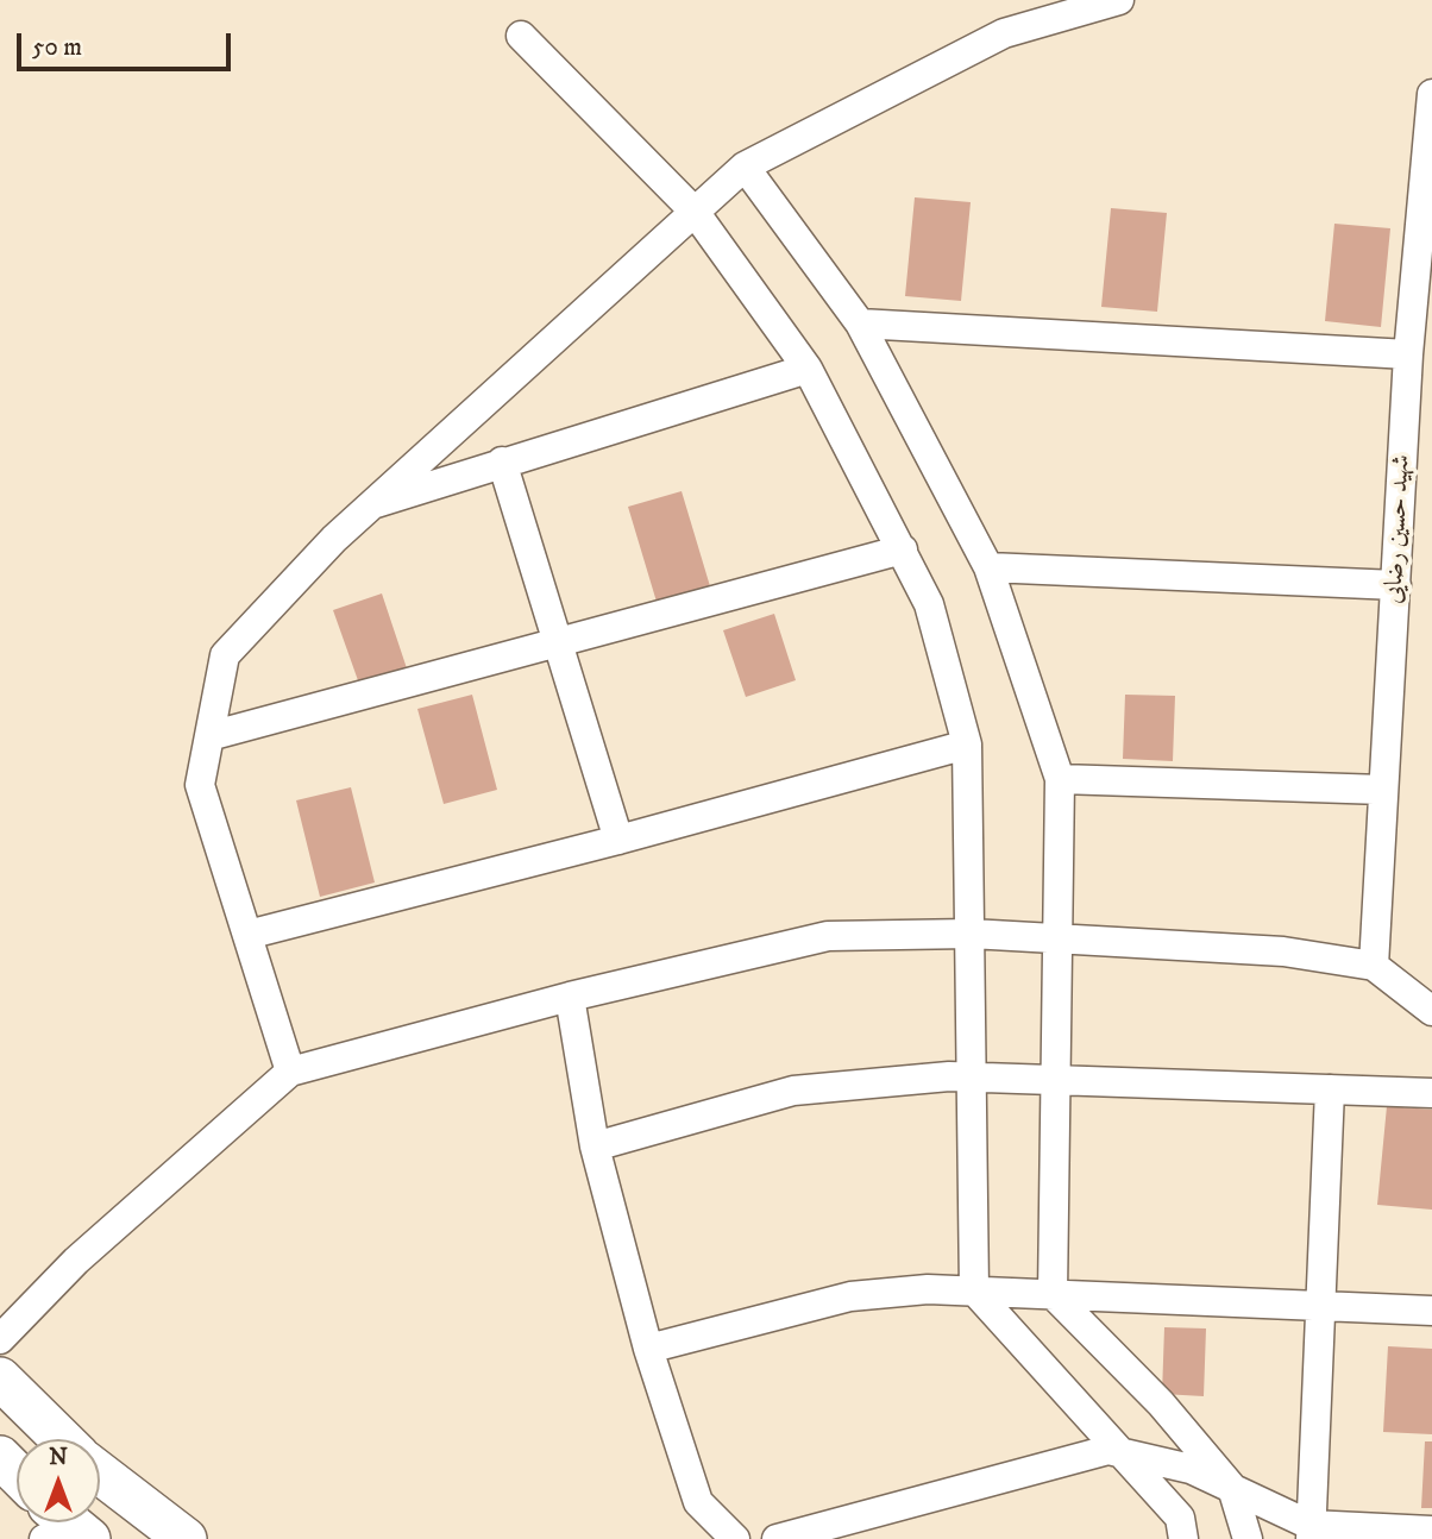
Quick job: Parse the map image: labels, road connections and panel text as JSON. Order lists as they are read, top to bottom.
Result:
{
  "streets": {
    "street": ["شهید حسین رضایی"]
  },
  "scale_bar": "50 m",
  "north": "top"
}
